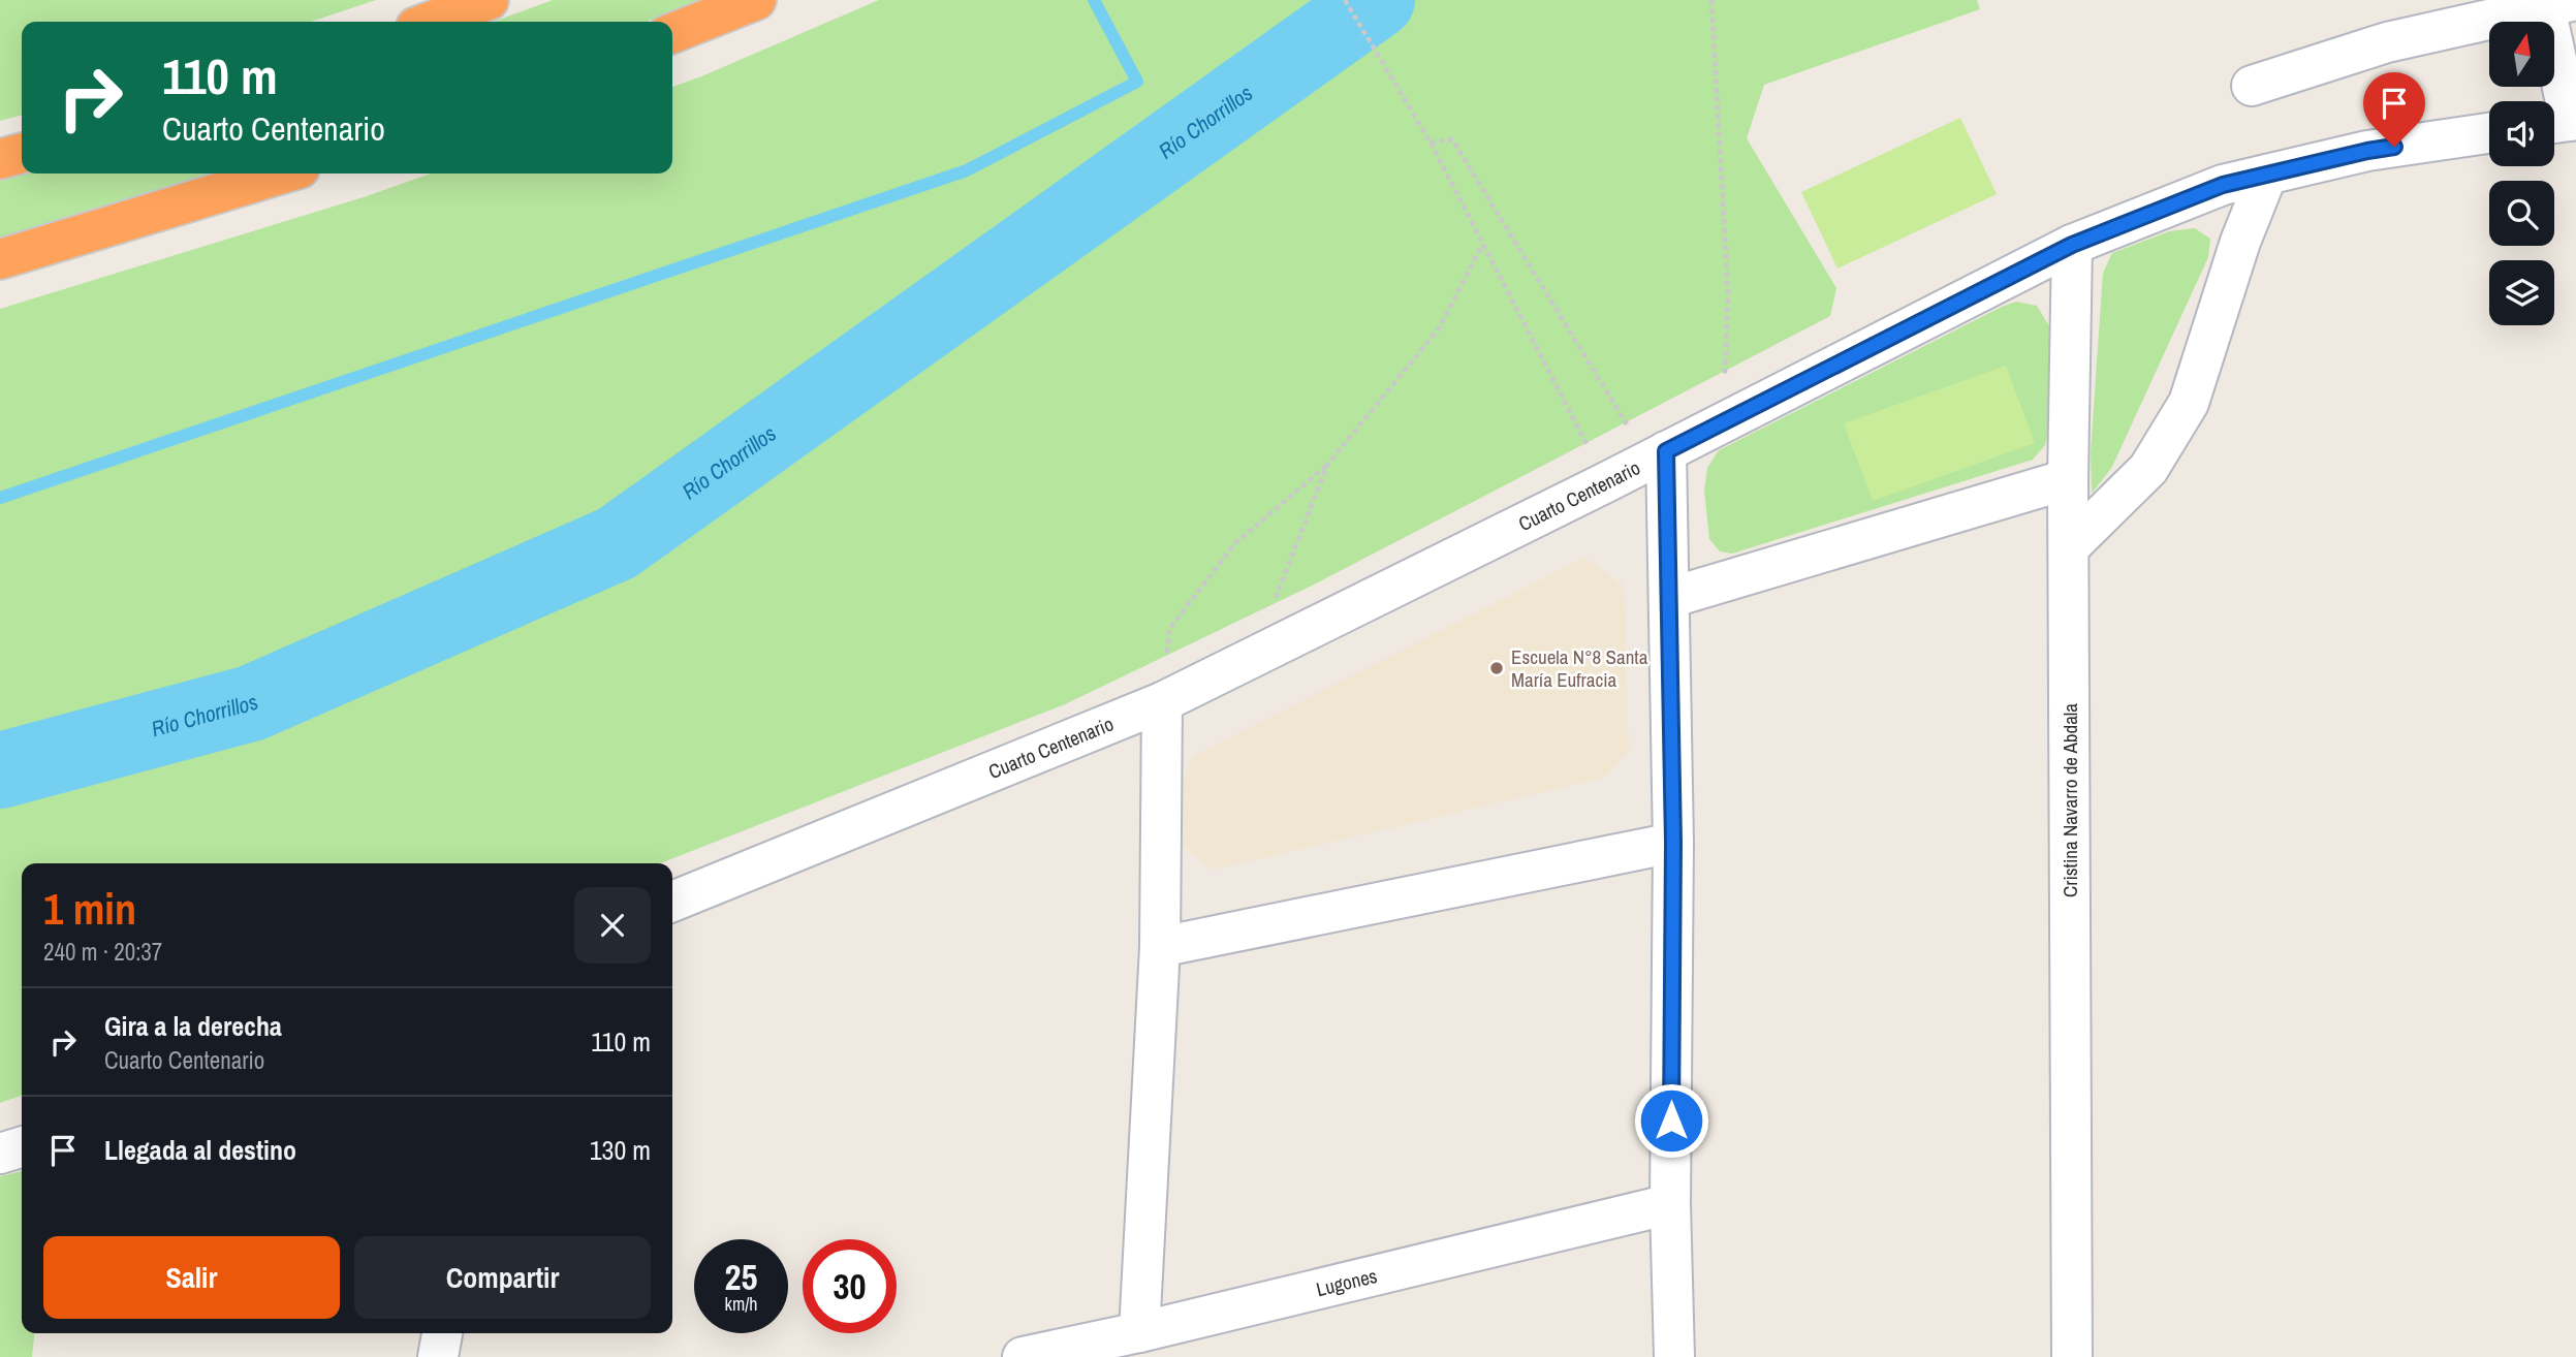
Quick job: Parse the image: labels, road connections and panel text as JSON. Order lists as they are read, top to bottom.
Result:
{
  "streets": {
    "street": ["Cuarto Centenario", "Cristina Navarro de Abdala", "Lugones"]
  },
  "crossings": [
    ["Cuarto Centenario", "Cristina Navarro de Abdala"]
  ],
  "water": ["Río Chorrillos"],
  "places": ["Escuela N°8 Santa María Eufracia"],
  "north": "top",
  "page": {
    "turn": ["110 m", "Cuarto Centenario"],
    "heading": ["1 min", "240 m · 20:37"],
    "list": [
      {
        "name": "Gira a la derecha",
        "note": "Cuarto Centenario",
        "value": "110 m"
      },
      {
        "name": "Llegada al destino",
        "value": "130 m"
      }
    ],
    "buttons": ["Salir", "Compartir"],
    "speed": "25 km/h",
    "limit": "30"
  }
}
